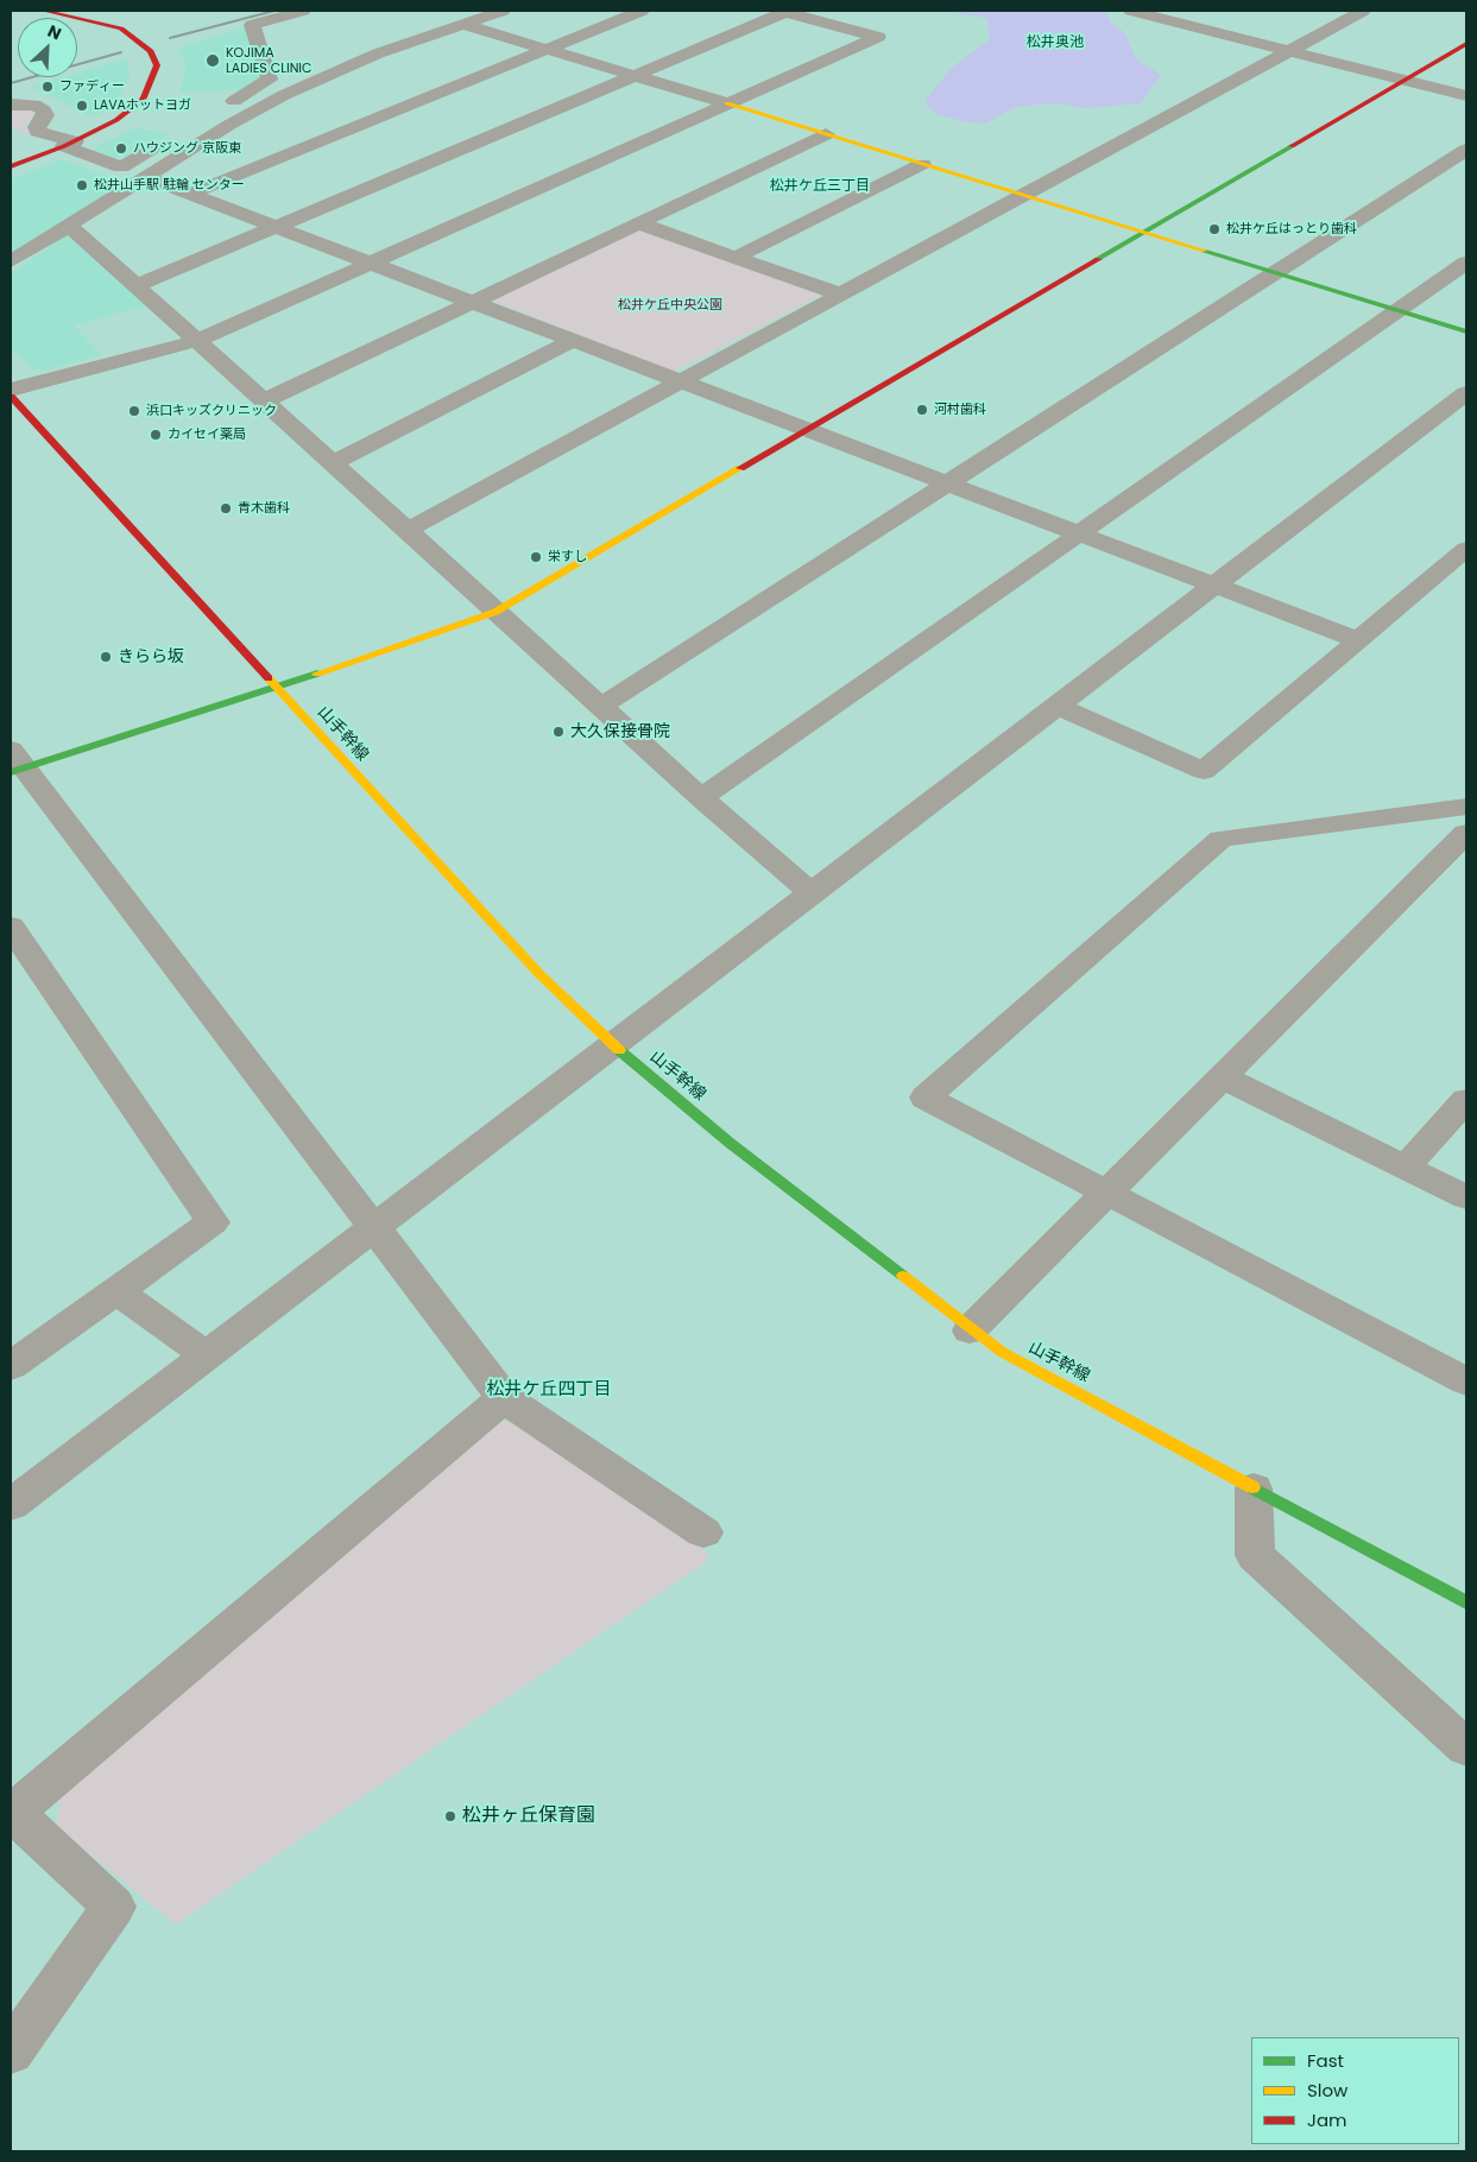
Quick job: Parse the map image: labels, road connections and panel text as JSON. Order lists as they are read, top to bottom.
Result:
{
  "streets": {
    "street": ["山手幹線"]
  },
  "districts": ["松井奥池", "松井ケ丘三丁目", "松井ケ丘四丁目"],
  "parks": ["松井ケ丘中央公園"],
  "places": [
    "KOJIMA LADIES CLINIC",
    "ファディー",
    "LAVAホットヨガ",
    "ハウジング 京阪東",
    "松井山手駅 駐輪 センター",
    "松井ケ丘はっとり歯科",
    "河村歯科",
    "浜口キッズクリニック",
    "カイセイ薬局",
    "青木歯科",
    "栄すし",
    "きらら坂",
    "大久保接骨院",
    "松井ヶ丘保育園"
  ],
  "legend": ["Fast", "Slow", "Jam"],
  "north": "top right"
}
